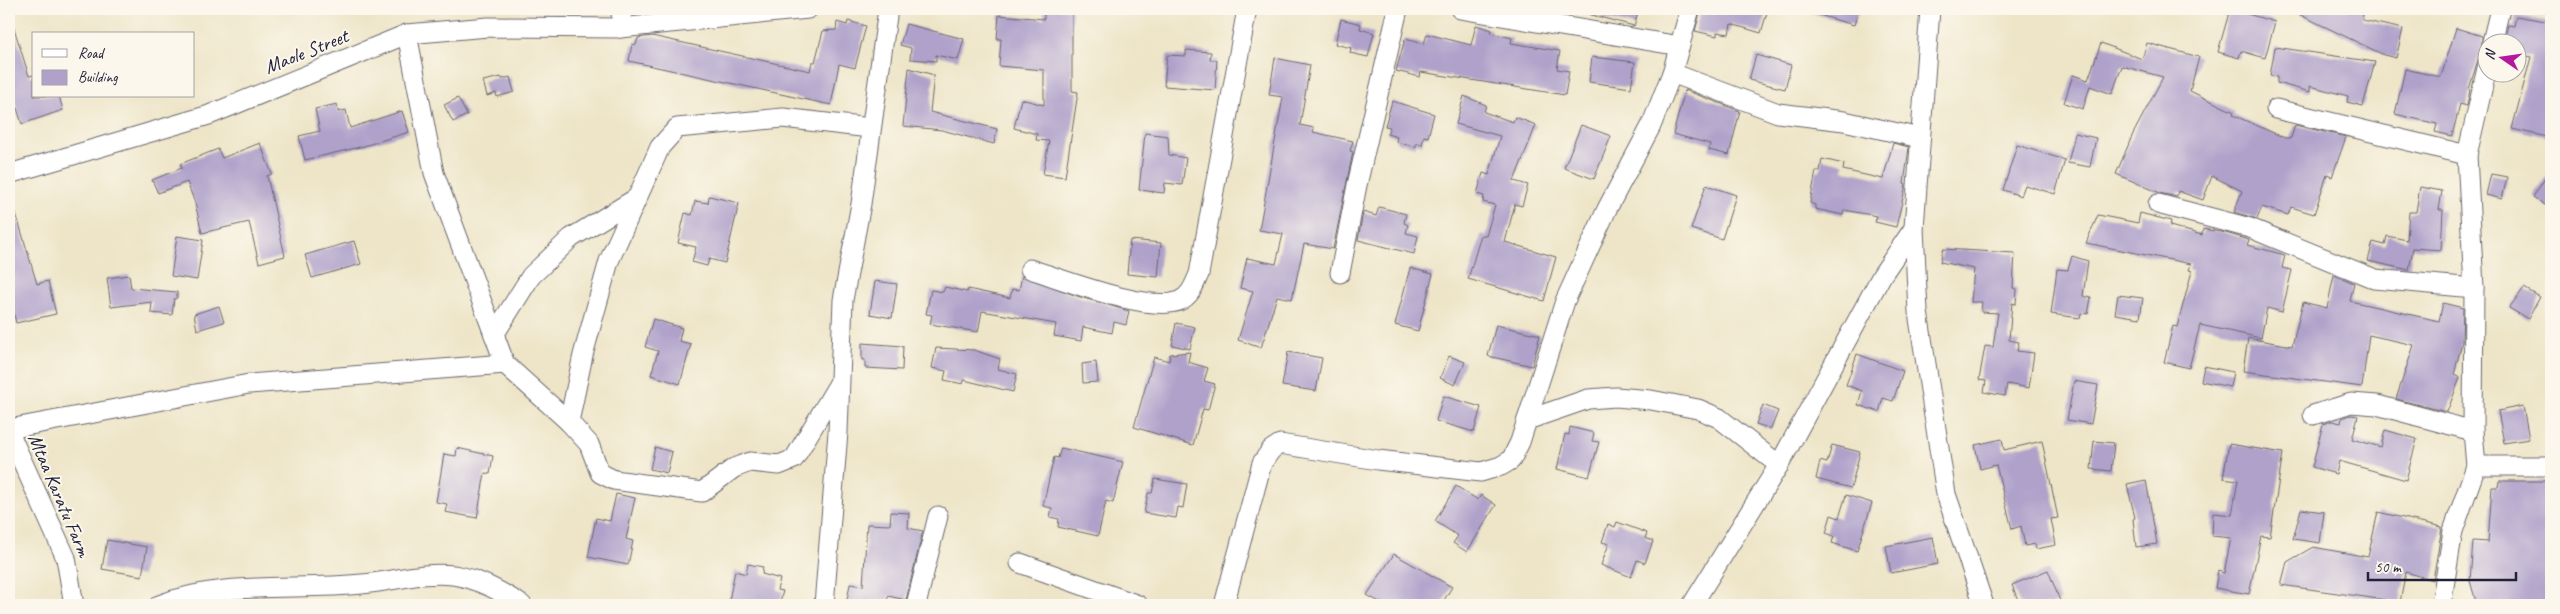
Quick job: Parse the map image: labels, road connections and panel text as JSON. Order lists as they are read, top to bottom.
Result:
{
  "streets": {
    "street": ["Maole Street", "Mtaa Karatu Farm"]
  },
  "legend": ["Road", "Building"],
  "scale_bar": "50 m",
  "north": "left"
}
